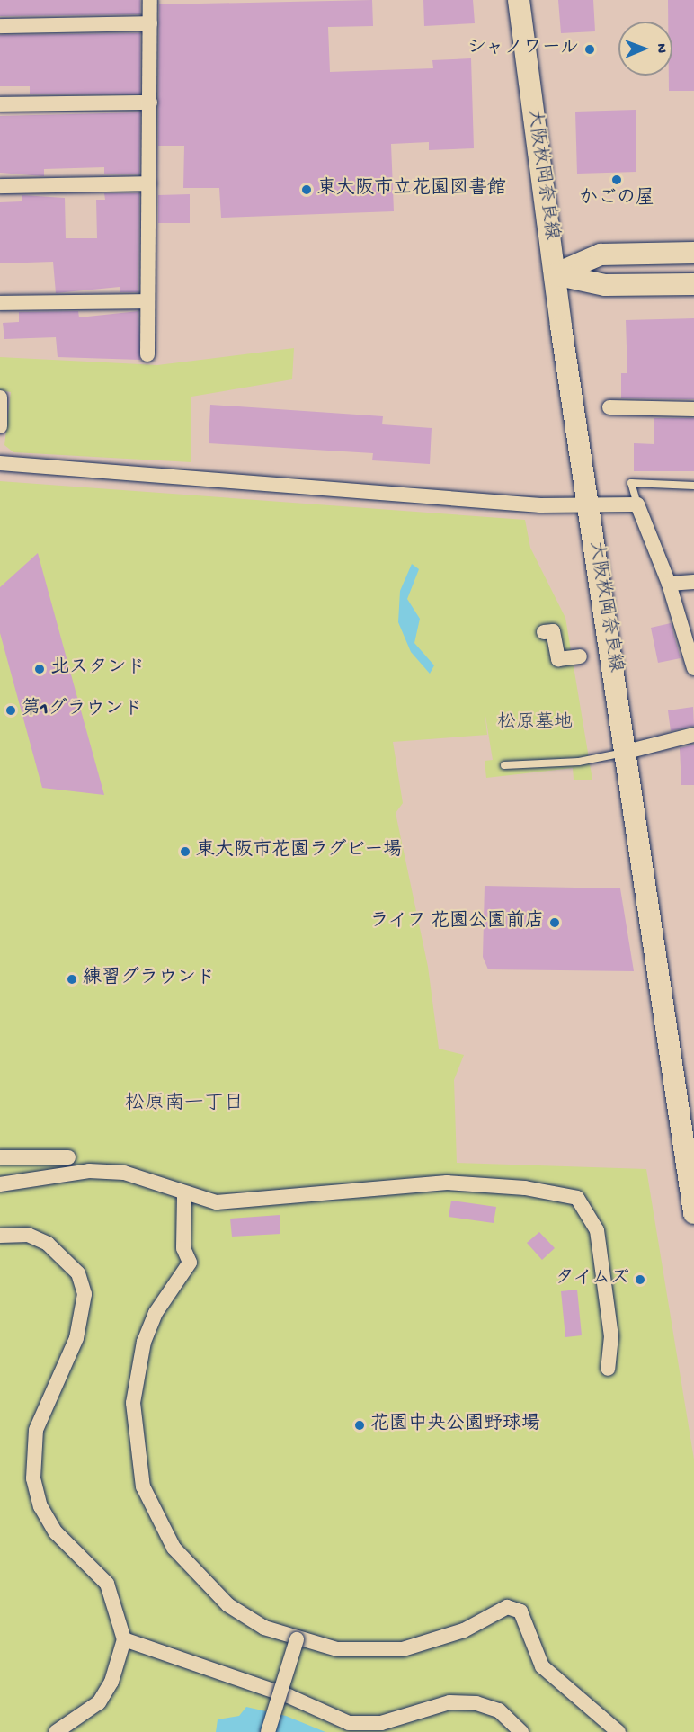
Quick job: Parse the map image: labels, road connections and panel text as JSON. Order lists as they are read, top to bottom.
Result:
{
  "streets": {
    "main road": ["大阪枚岡奈良線"]
  },
  "districts": ["松原南一丁目"],
  "parks": ["松原墓地"],
  "places": [
    "シャノワール",
    "かごの屋",
    "東大阪市立花園図書館",
    "北スタンド",
    "第1グラウンド",
    "東大阪市花園ラグビー場",
    "ライフ 花園公園前店",
    "練習グラウンド",
    "タイムズ",
    "花園中央公園野球場"
  ],
  "north": "right"
}
